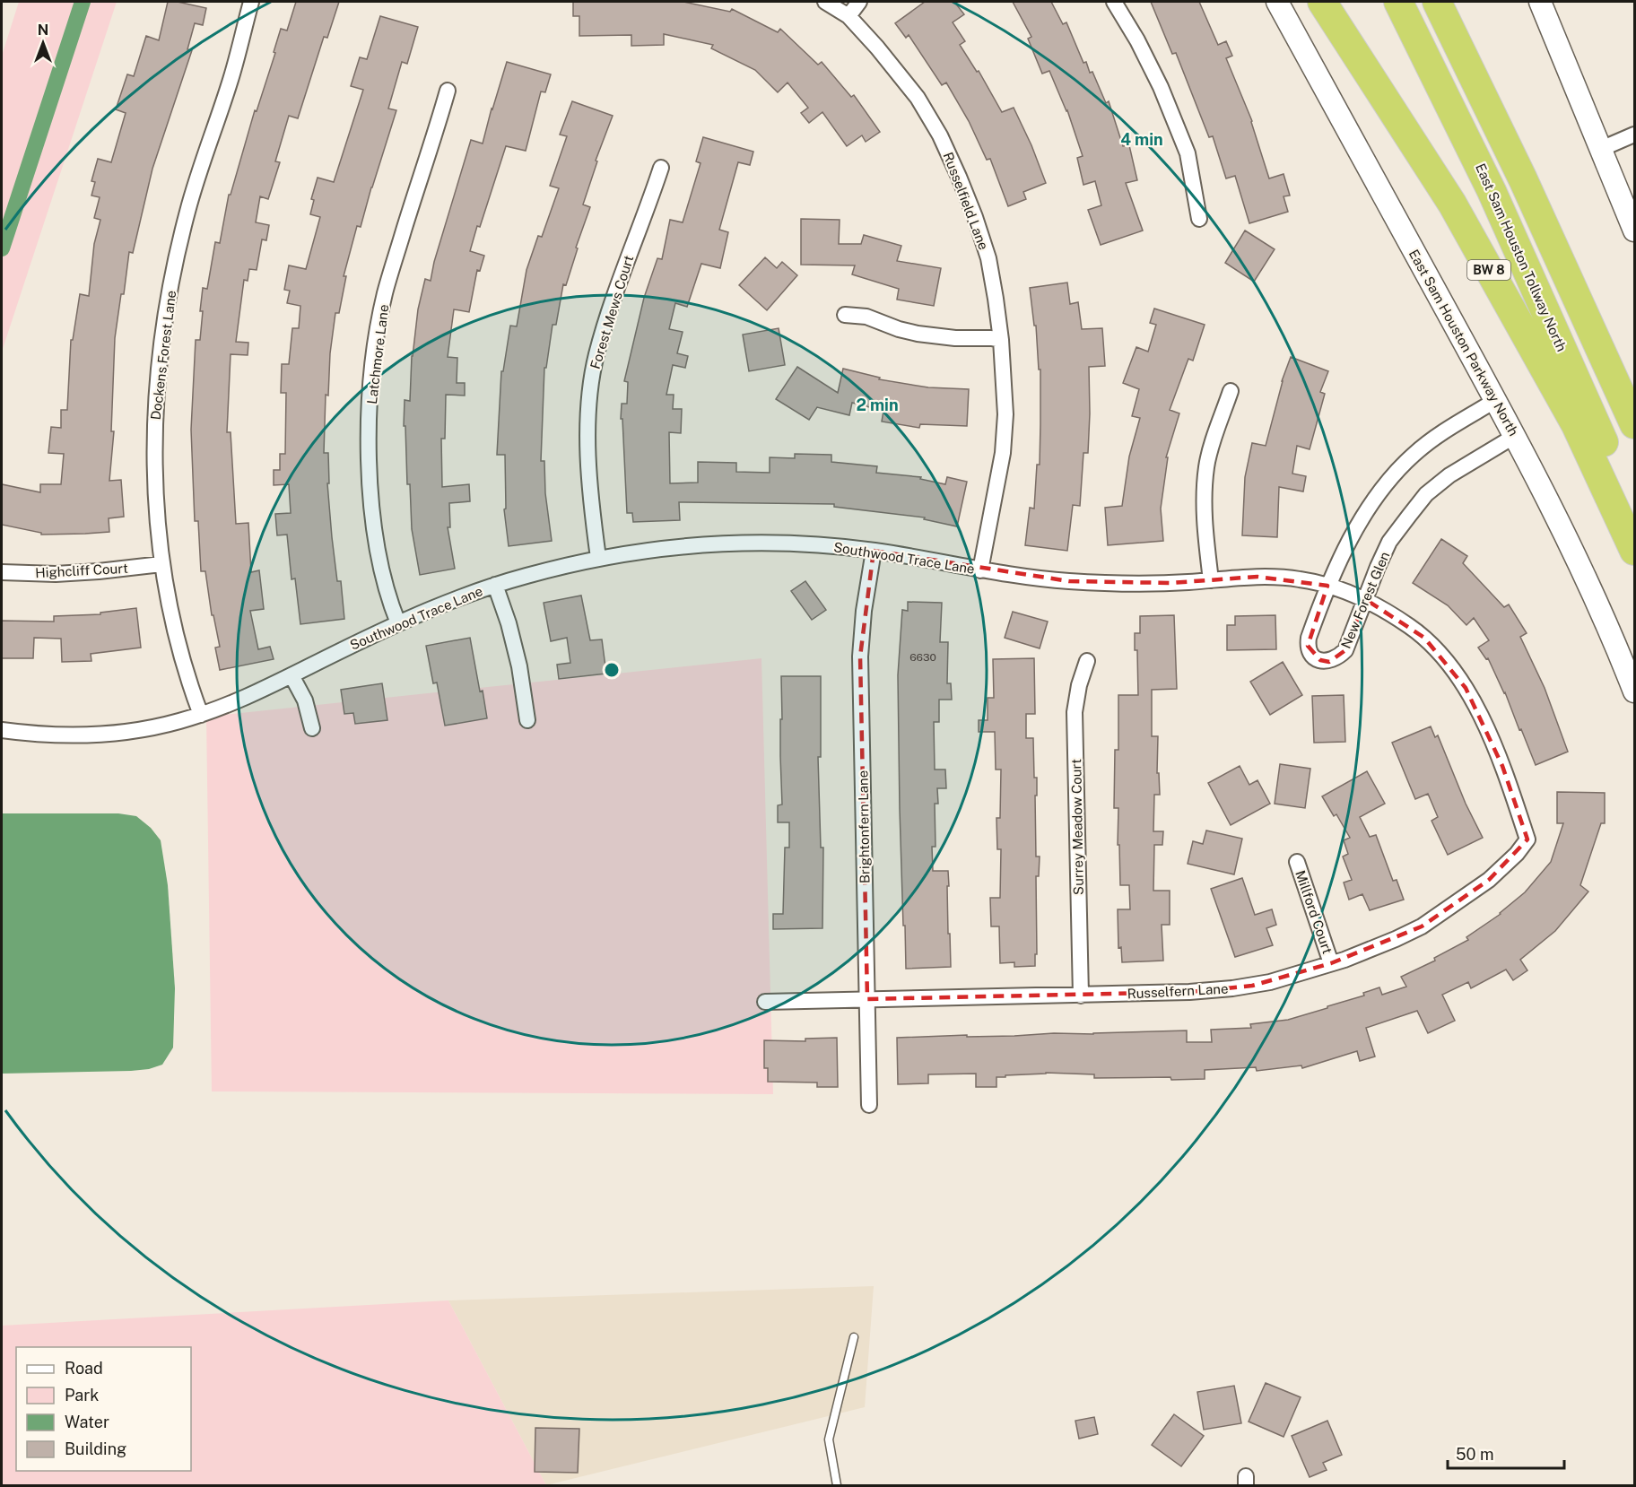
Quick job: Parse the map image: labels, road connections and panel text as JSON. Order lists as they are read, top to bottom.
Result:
{
  "streets": {
    "highway": ["East Sam Houston Tollway North", "BW 8"],
    "main road": ["East Sam Houston Parkway North"],
    "street": [
      "Russelfield Lane",
      "Forest Mews Court",
      "Latchmore Lane",
      "Dockens Forest Lane",
      "Southwood Trace Lane",
      "Highcliff Court",
      "New Forest Glen",
      "Brightonfern Lane",
      "Surrey Meadow Court",
      "Millford Court",
      "Russelfern Lane"
    ]
  },
  "crossings": [
    ["Russelfield Lane", "Southwood Trace Lane"],
    ["Forest Mews Court", "Southwood Trace Lane"],
    ["East Sam Houston Parkway North", "New Forest Glen"],
    ["Latchmore Lane", "Southwood Trace Lane"],
    ["Dockens Forest Lane", "Southwood Trace Lane"],
    ["Dockens Forest Lane", "Highcliff Court"],
    ["Southwood Trace Lane", "New Forest Glen"],
    ["Southwood Trace Lane", "Brightonfern Lane"],
    ["Southwood Trace Lane", "Russelfern Lane"],
    ["Brightonfern Lane", "Russelfern Lane"],
    ["Surrey Meadow Court", "Russelfern Lane"],
    ["Millford Court", "Russelfern Lane"]
  ],
  "house_numbers": ["6630"],
  "legend": [
    "Road",
    "Park",
    "Water",
    "Building"
  ],
  "scale_bar": "50 m",
  "north": "top",
  "rings": ["4 min", "2 min"]
}
